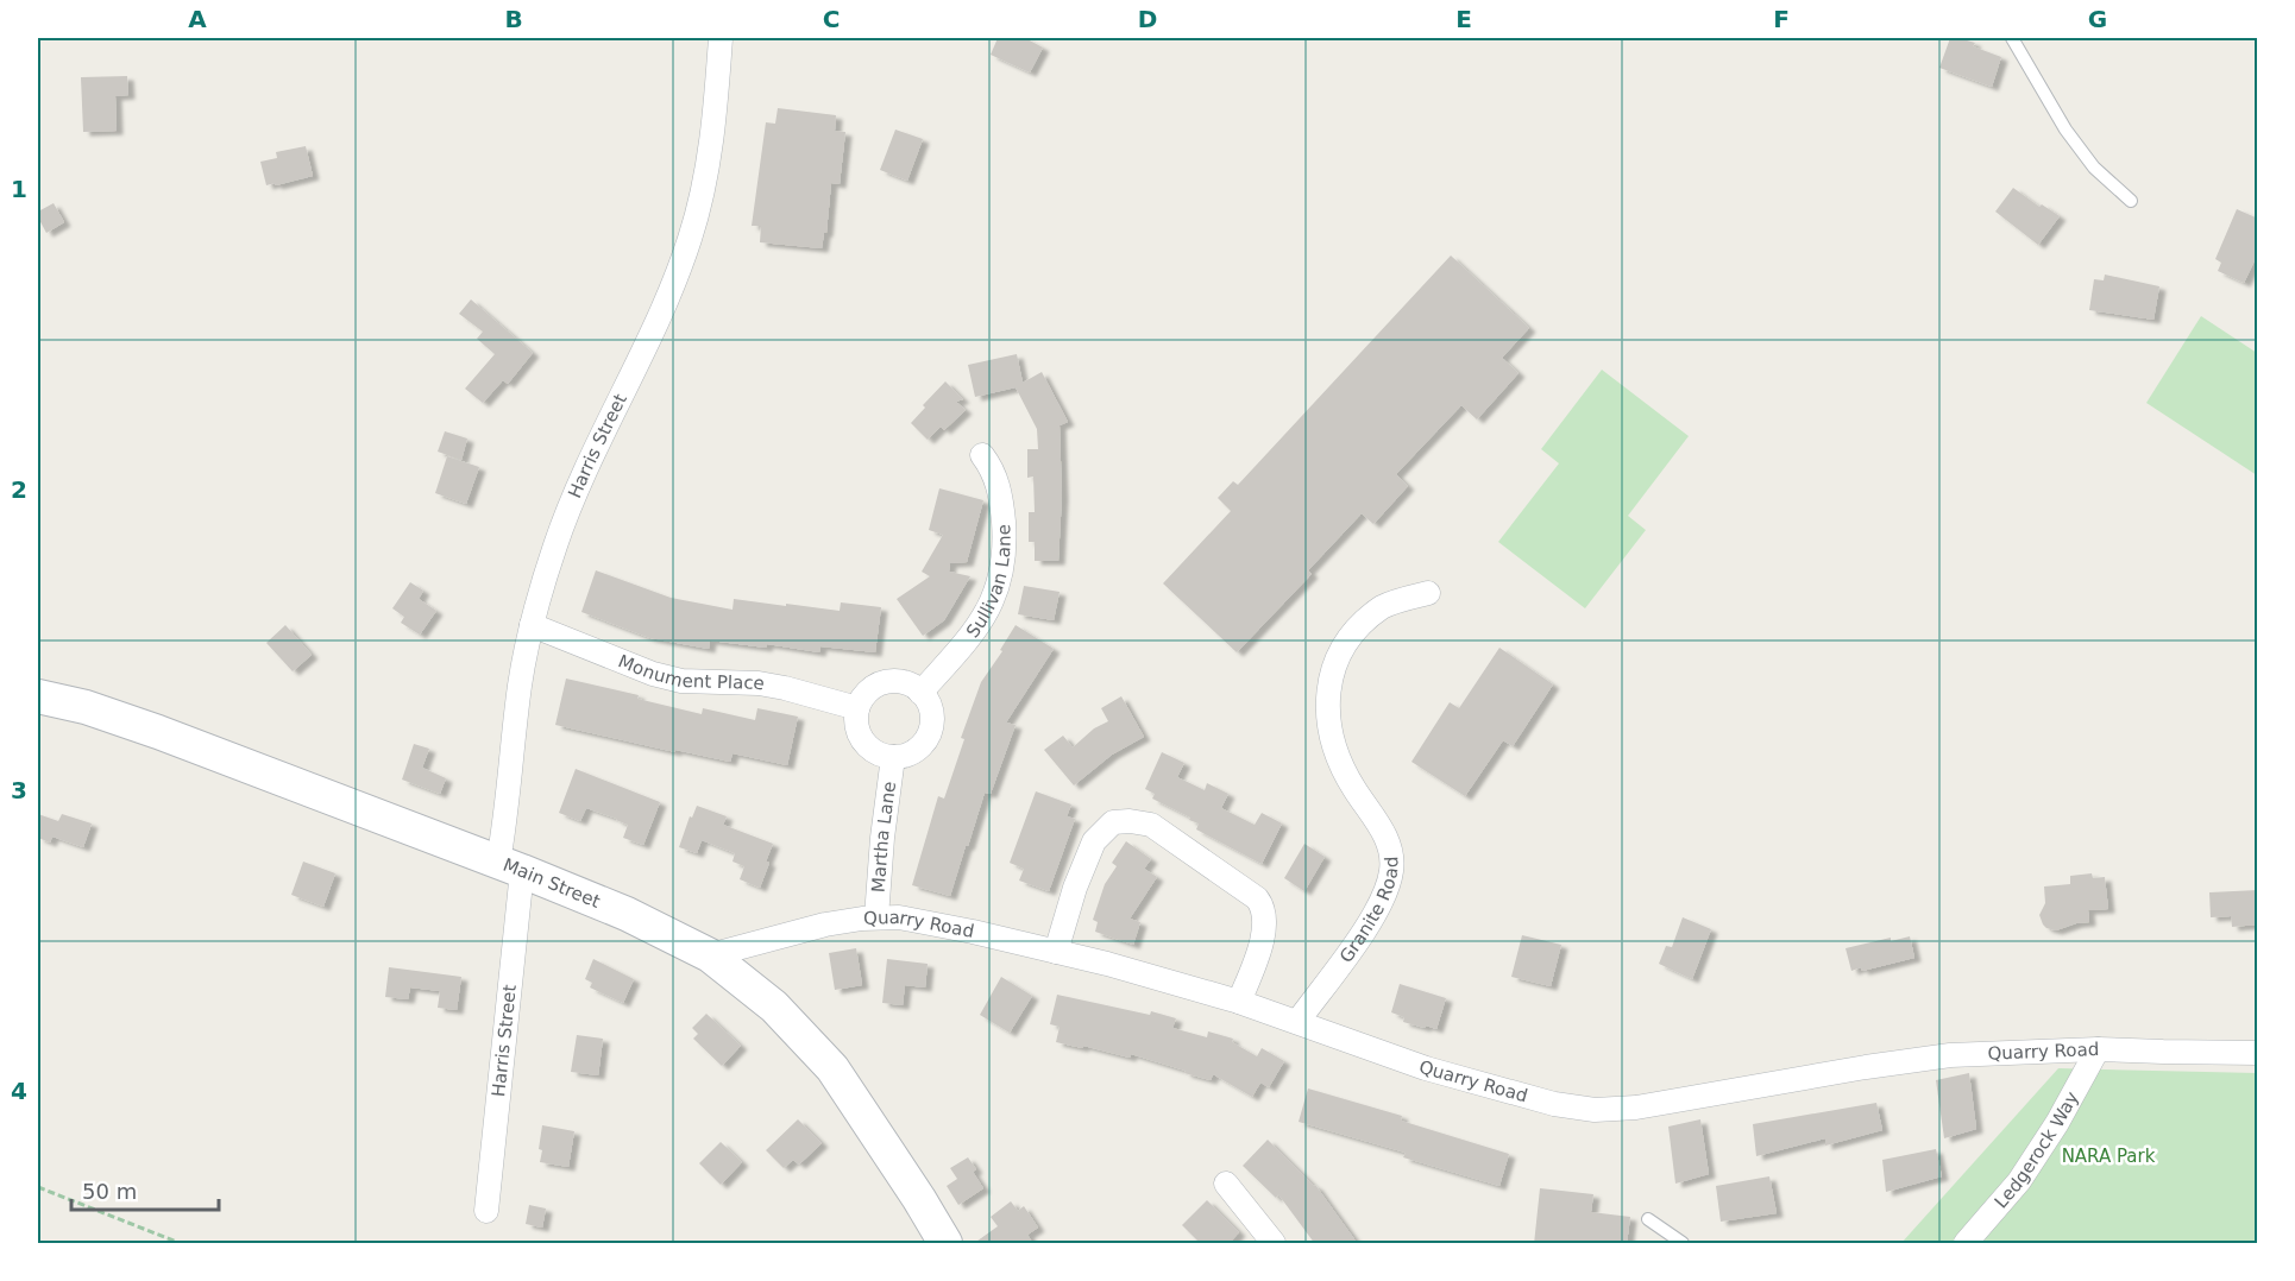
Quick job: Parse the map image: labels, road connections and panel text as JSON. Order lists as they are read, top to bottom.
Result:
{
  "streets": {
    "main road": ["Main Street"],
    "street": [
      "Harris Street",
      "Sullivan Lane",
      "Monument Place",
      "Martha Lane",
      "Granite Road",
      "Quarry Road",
      "Ledgerock Way"
    ]
  },
  "crossings": [
    ["Harris Street", "Monument Place"],
    ["Harris Street", "Main Street"],
    ["Sullivan Lane", "Monument Place"],
    ["Sullivan Lane", "Martha Lane"],
    ["Monument Place", "Martha Lane"],
    ["Martha Lane", "Quarry Road"],
    ["Main Street", "Quarry Road"],
    ["Granite Road", "Quarry Road"],
    ["Quarry Road", "Ledgerock Way"]
  ],
  "parks": ["NARA Park"],
  "scale_bar": "50 m",
  "grid": {
    "columns": [
      "A",
      "B",
      "C",
      "D",
      "E",
      "F",
      "G"
    ],
    "rows": [
      "1",
      "2",
      "3",
      "4"
    ]
  }
}
